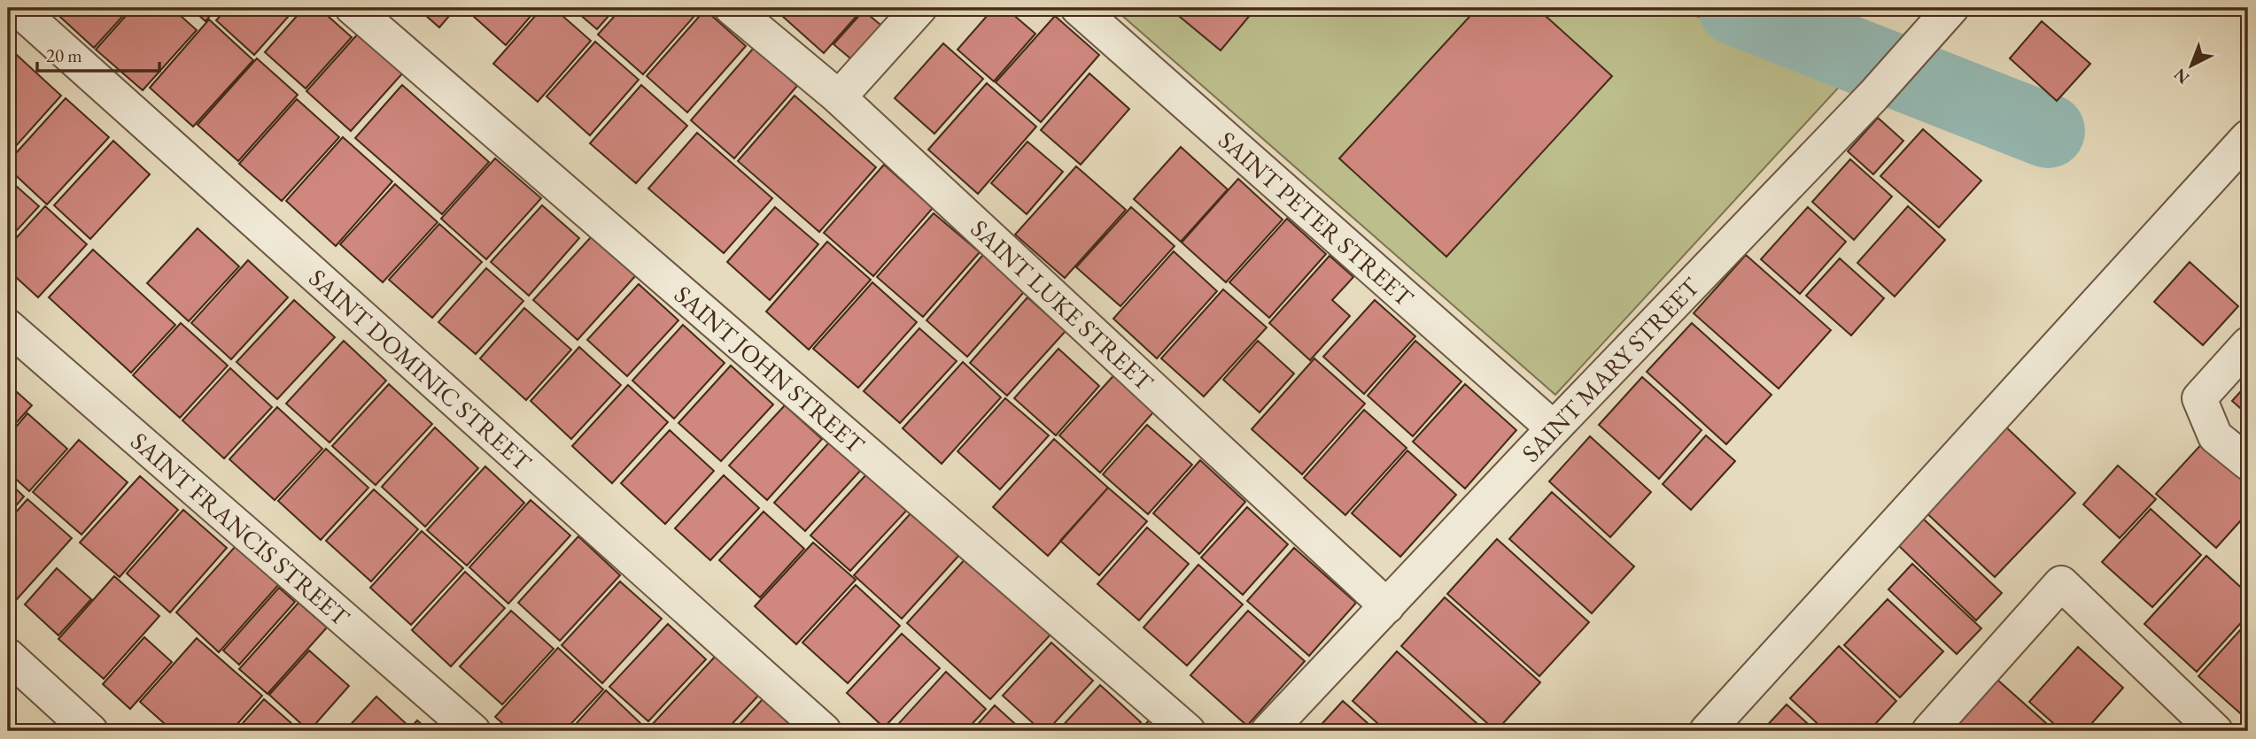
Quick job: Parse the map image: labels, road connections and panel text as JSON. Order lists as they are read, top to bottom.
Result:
{
  "streets": {
    "street": [
      "SAINT PETER STREET",
      "SAINT LUKE STREET",
      "SAINT DOMINIC STREET",
      "SAINT JOHN STREET",
      "SAINT MARY STREET",
      "SAINT FRANCIS STREET"
    ]
  },
  "crossings": [
    ["SAINT PETER STREET", "SAINT MARY STREET"],
    ["SAINT LUKE STREET", "SAINT MARY STREET"]
  ],
  "scale_bar": "20 m",
  "north": "bottom left"
}
